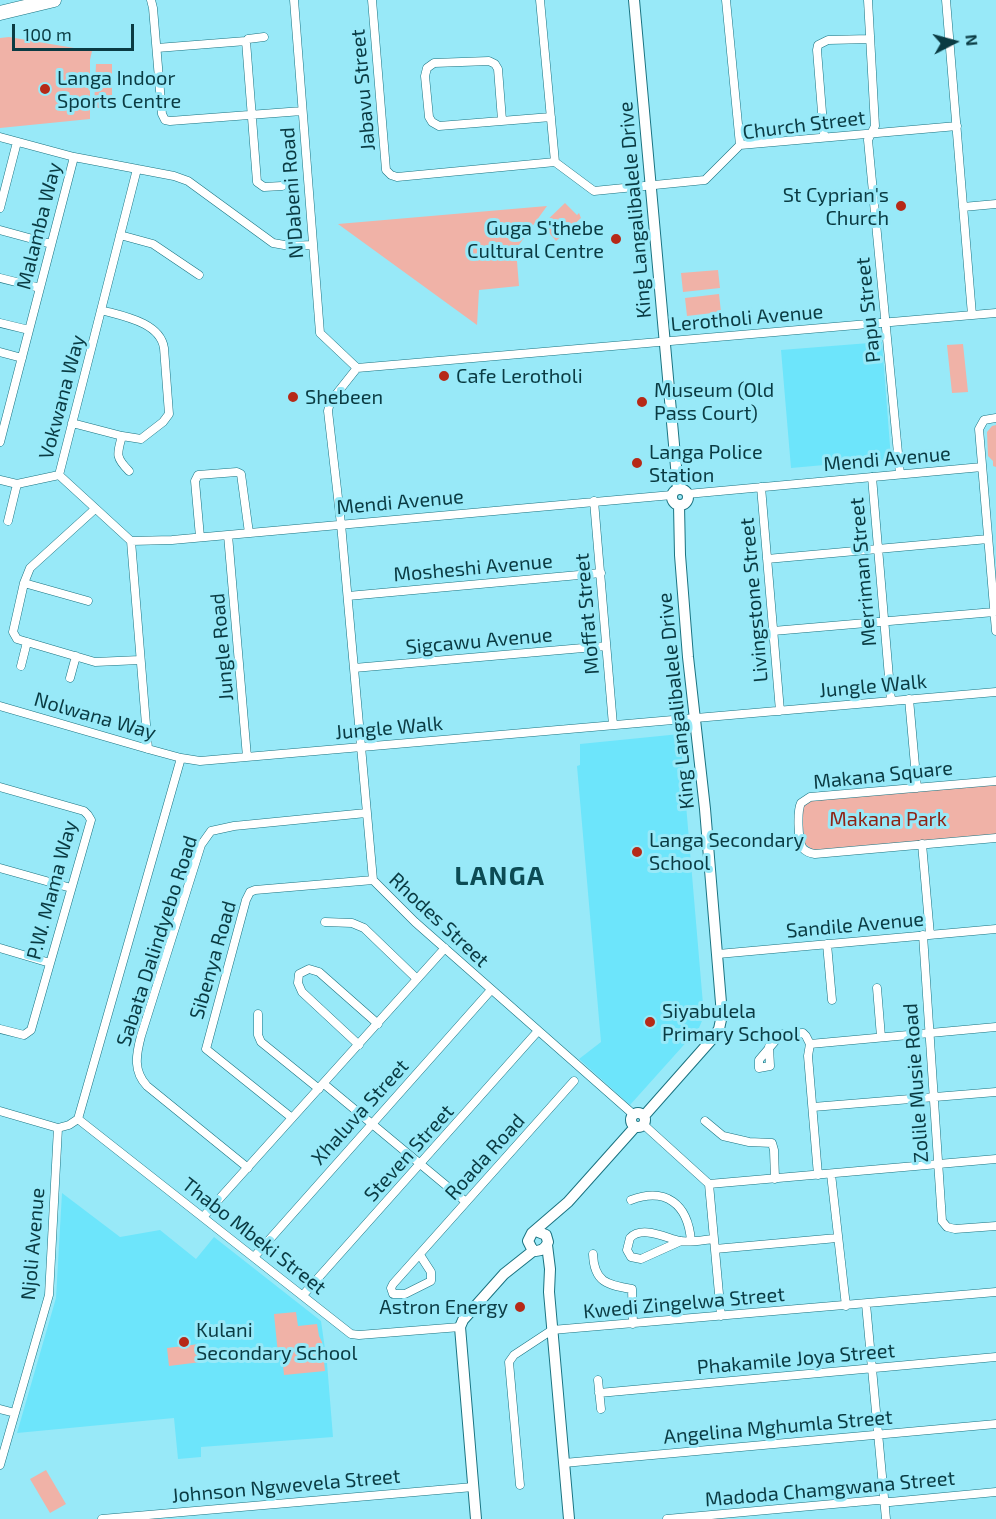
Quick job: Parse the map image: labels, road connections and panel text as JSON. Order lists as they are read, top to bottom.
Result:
{
  "streets": {
    "street": [
      "Jabavu Street",
      "Church Street",
      "N'Dabeni Road",
      "King Langalibalele Drive",
      "Malamba Way",
      "Papu Street",
      "Lerotholi Avenue",
      "Vokwana Way",
      "Mendi Avenue",
      "Mosheshi Avenue",
      "Merriman Street",
      "Livingstone Street",
      "Moffat Street",
      "Sigcawu Avenue",
      "Jungle Road",
      "Jungle Walk",
      "Nolwana Way",
      "Makana Square",
      "P.W. Mama Way",
      "Rhodes Street",
      "Sandile Avenue",
      "Sabata Dalindyebo Road",
      "Sibenya Road",
      "Zolile Musie Road",
      "Xhaluva Street",
      "Steven Street",
      "Roada Road",
      "Thabo Mbeki Street",
      "Njoli Avenue",
      "Kwedi Zingelwa Street",
      "Phakamile Joya Street",
      "Angelina Mghumla Street",
      "Johnson Ngwevela Street",
      "Madoda Chamgwana Street"
    ]
  },
  "crossings": [
    ["Jabavu Street", "Church Street"],
    ["Church Street", "King Langalibalele Drive"],
    ["Church Street", "Papu Street"],
    ["N'Dabeni Road", "Malamba Way"],
    ["N'Dabeni Road", "Lerotholi Avenue"],
    ["N'Dabeni Road", "Rhodes Street"],
    ["King Langalibalele Drive", "Lerotholi Avenue"],
    ["King Langalibalele Drive", "Mendi Avenue"],
    ["King Langalibalele Drive", "Jungle Walk"],
    ["King Langalibalele Drive", "Rhodes Street"],
    ["King Langalibalele Drive", "Sandile Avenue"],
    ["Malamba Way", "Vokwana Way"],
    ["Papu Street", "Lerotholi Avenue"],
    ["Papu Street", "Mendi Avenue"],
    ["Lerotholi Avenue", "Rhodes Street"],
    ["Vokwana Way", "Mendi Avenue"],
    ["Mendi Avenue", "Merriman Street"],
    ["Mendi Avenue", "Livingstone Street"],
    ["Mendi Avenue", "Moffat Street"],
    ["Mendi Avenue", "Jungle Road"],
    ["Mendi Avenue", "Rhodes Street"],
    ["Mosheshi Avenue", "Moffat Street"],
    ["Mosheshi Avenue", "Rhodes Street"],
    ["Merriman Street", "Jungle Walk"],
    ["Livingstone Street", "Jungle Walk"],
    ["Moffat Street", "Sigcawu Avenue"],
    ["Moffat Street", "Jungle Walk"],
    ["Sigcawu Avenue", "Rhodes Street"],
    ["Jungle Road", "Jungle Walk"],
    ["Jungle Walk", "Nolwana Way"],
    ["Jungle Walk", "Rhodes Street"],
    ["Makana Square", "Zolile Musie Road"],
    ["Rhodes Street", "Sabata Dalindyebo Road"],
    ["Rhodes Street", "Sibenya Road"],
    ["Rhodes Street", "Xhaluva Street"],
    ["Rhodes Street", "Steven Street"],
    ["Sandile Avenue", "Zolile Musie Road"],
    ["Xhaluva Street", "Thabo Mbeki Street"],
    ["Steven Street", "Thabo Mbeki Street"]
  ],
  "districts": ["LANGA"],
  "parks": ["Makana Park"],
  "places": [
    "Langa Indoor Sports Centre",
    "St Cyprian's Church",
    "Guga S'thebe Cultural Centre",
    "Cafe Lerotholi",
    "Shebeen",
    "Museum (Old Pass Court)",
    "Langa Police Station",
    "Langa Secondary School",
    "Siyabulela Primary School",
    "Astron Energy",
    "Kulani Secondary School"
  ],
  "scale_bar": "100 m",
  "north": "right"
}
